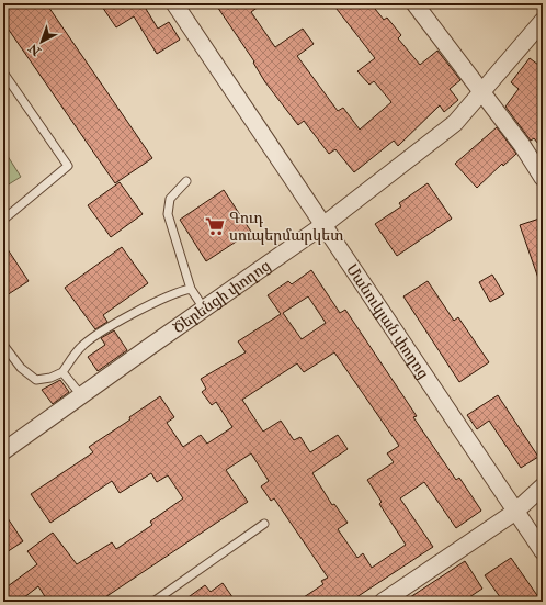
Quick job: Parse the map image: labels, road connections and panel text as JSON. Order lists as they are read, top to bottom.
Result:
{
  "streets": {
    "street": ["Ծերենցի փողոց", "Մանուկյան փողոց"]
  },
  "crossings": [
    ["Ծերենցի փողոց", "Մանուկյան փողոց"]
  ],
  "places": {
    "supermarket": ["Գուդ սուպերմարկետ"]
  },
  "north": "bottom left"
}
